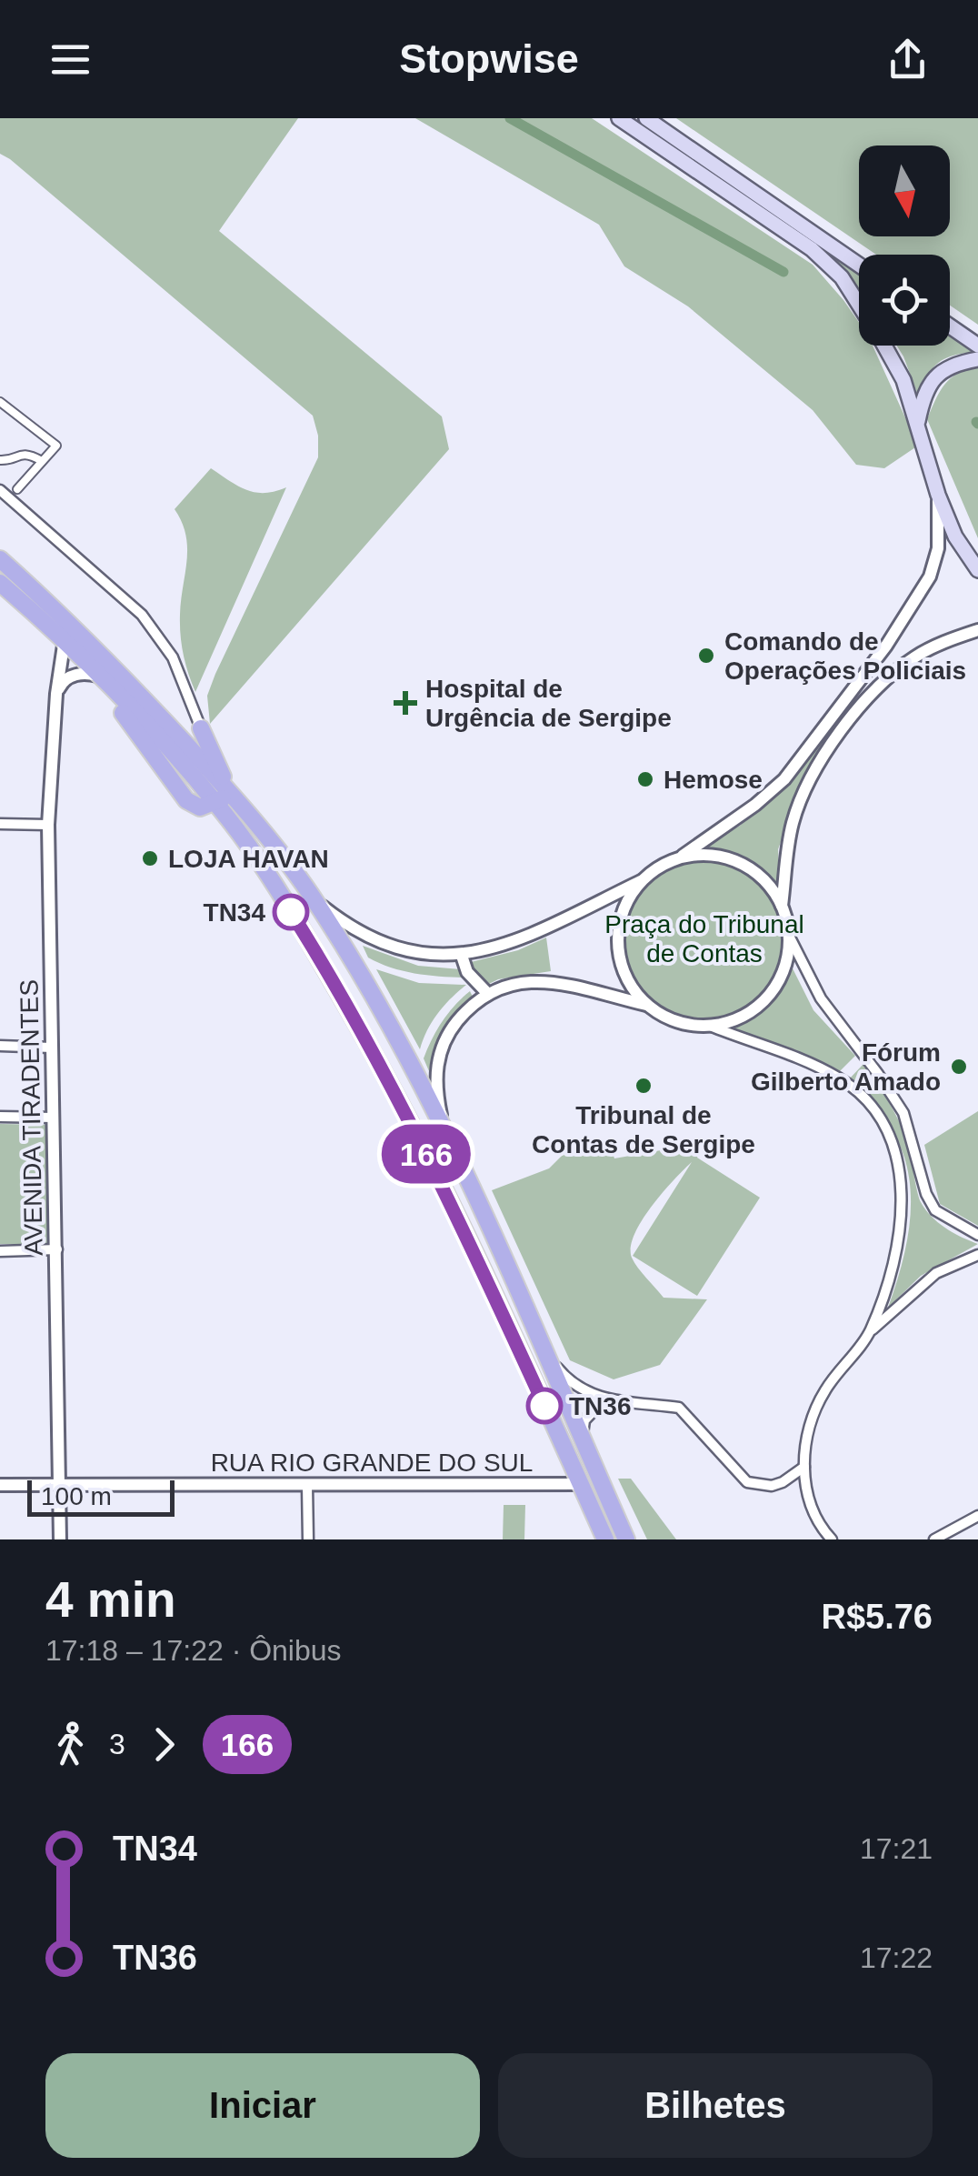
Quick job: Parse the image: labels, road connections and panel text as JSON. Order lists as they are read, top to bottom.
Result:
{
  "streets": {
    "street": ["AVENIDA TIRADENTES", "RUA RIO GRANDE DO SUL"]
  },
  "crossings": [
    ["AVENIDA TIRADENTES", "RUA RIO GRANDE DO SUL"]
  ],
  "parks": ["Praça do Tribunal de Contas"],
  "places": {
    "other": [
      "Comando de Operações Policiais",
      "Hemose",
      "LOJA HAVAN",
      "TN34",
      "Fórum Gilberto Amado",
      "Tribunal de Contas de Sergipe",
      "TN36"
    ],
    "health": ["Hospital de Urgência de Sergipe"]
  },
  "lines": ["bus line 166"],
  "scale_bar": "100 m",
  "north": "bottom",
  "page": {
    "header": "Stopwise",
    "on_map": "166",
    "scale": "100 m",
    "heading": ["4 min", "17:18 – 17:22 · Ônibus", "R$5.76"],
    "legs": ["3", "166"],
    "list": [
      {
        "name": "TN34",
        "value": "17:21"
      },
      {
        "name": "TN36",
        "value": "17:22"
      }
    ],
    "buttons": ["Iniciar", "Bilhetes"]
  }
}
